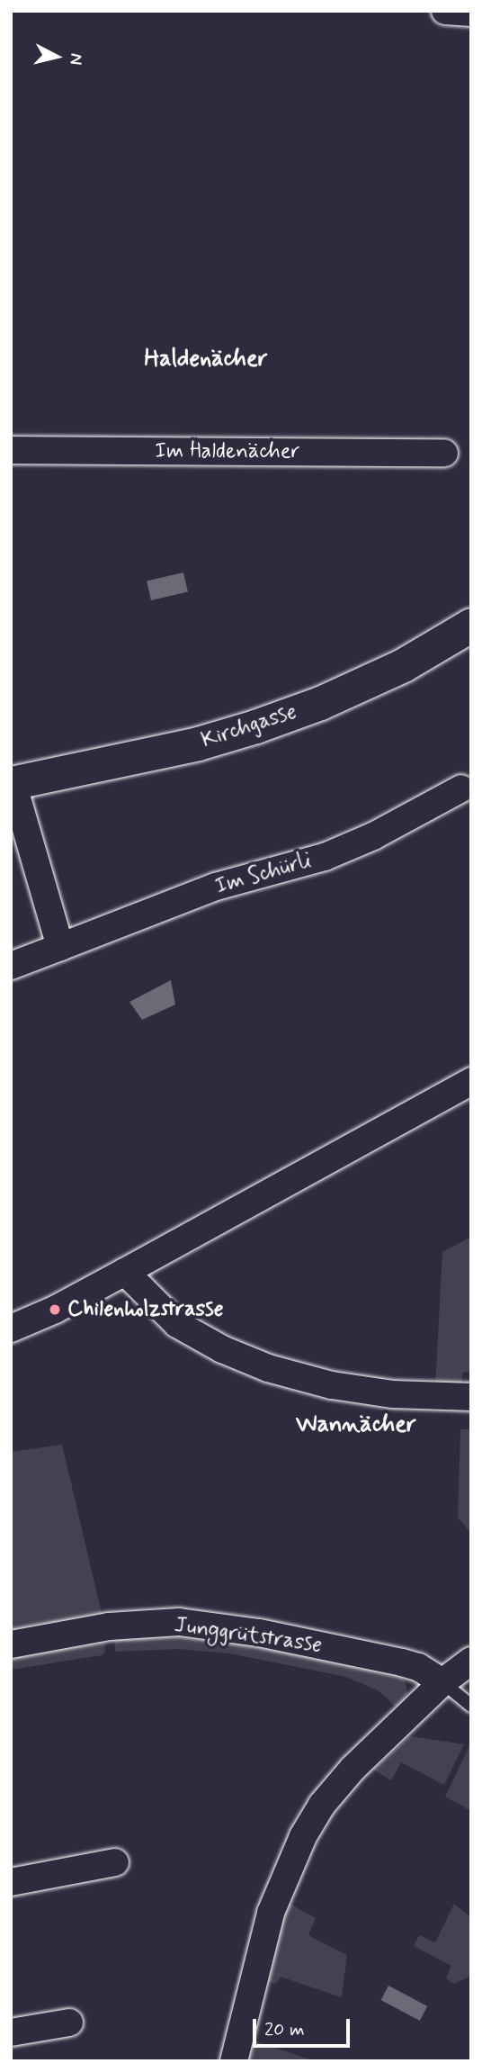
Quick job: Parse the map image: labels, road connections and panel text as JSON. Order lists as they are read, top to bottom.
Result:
{
  "streets": {
    "street": [
      "Im Haldenächer",
      "Kirchgasse",
      "Im Schürli",
      "Junggrütstrasse"
    ]
  },
  "districts": ["Haldenächer", "Wannächer"],
  "places": ["Chilenholzstrasse"],
  "scale_bar": "20 m",
  "north": "right"
}
